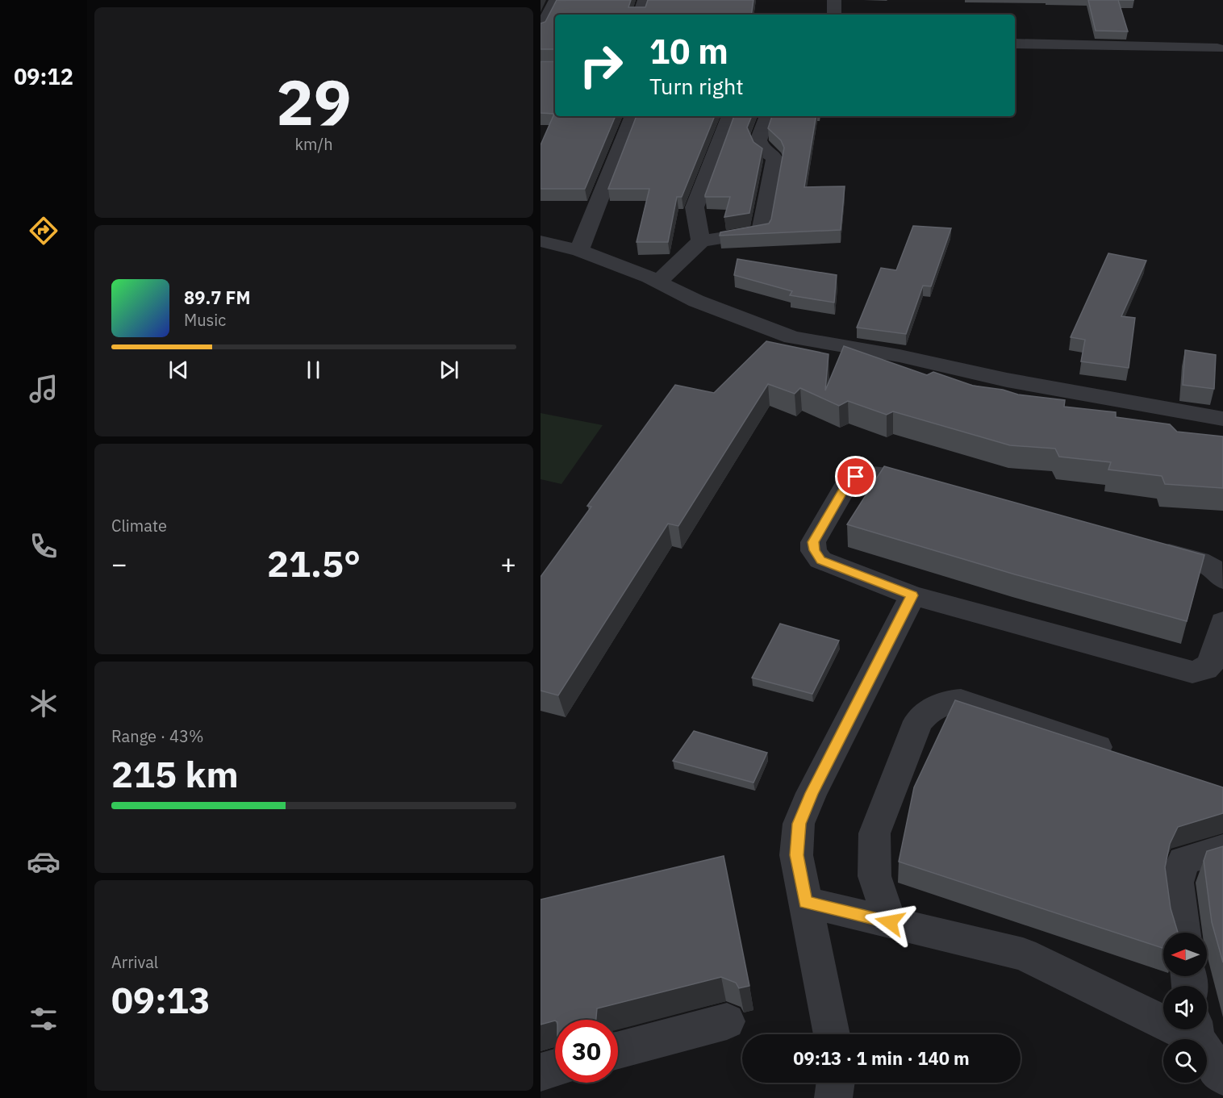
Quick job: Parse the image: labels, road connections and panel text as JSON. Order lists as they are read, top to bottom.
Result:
{
  "north": "left",
  "page": {
    "tabs": "09:12",
    "tile": [
      ["29", "km/h"],
      "Climate",
      ["Range · 43%", "215 km"],
      ["Arrival", "09:13"]
    ],
    "turn": ["10 m", "Turn right"],
    "song": ["89.7 FM", "Music"],
    "heat": ["−", "21.5°", "+"],
    "limit": "30",
    "trip": "09:13 · 1 min · 140 m"
  }
}
